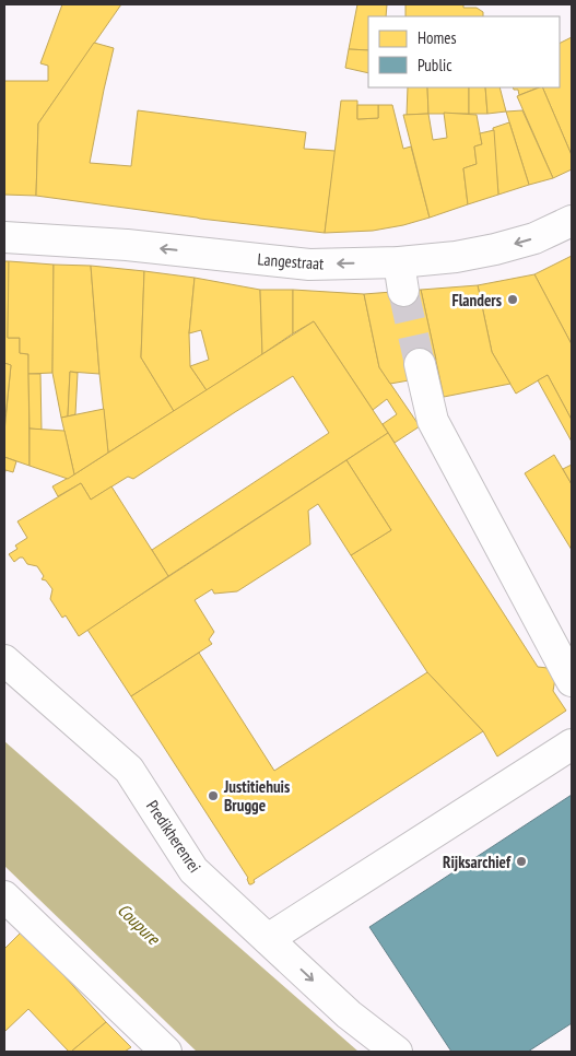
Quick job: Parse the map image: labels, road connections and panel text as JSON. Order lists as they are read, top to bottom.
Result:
{
  "streets": {
    "street": ["Langestraat", "Predikherenrei"]
  },
  "one_way": ["Langestraat"],
  "water": ["Coupure"],
  "places": ["Flanders", "Justitiehuis Brugge", "Rijksarchief"],
  "legend": ["Homes", "Public"]
}
